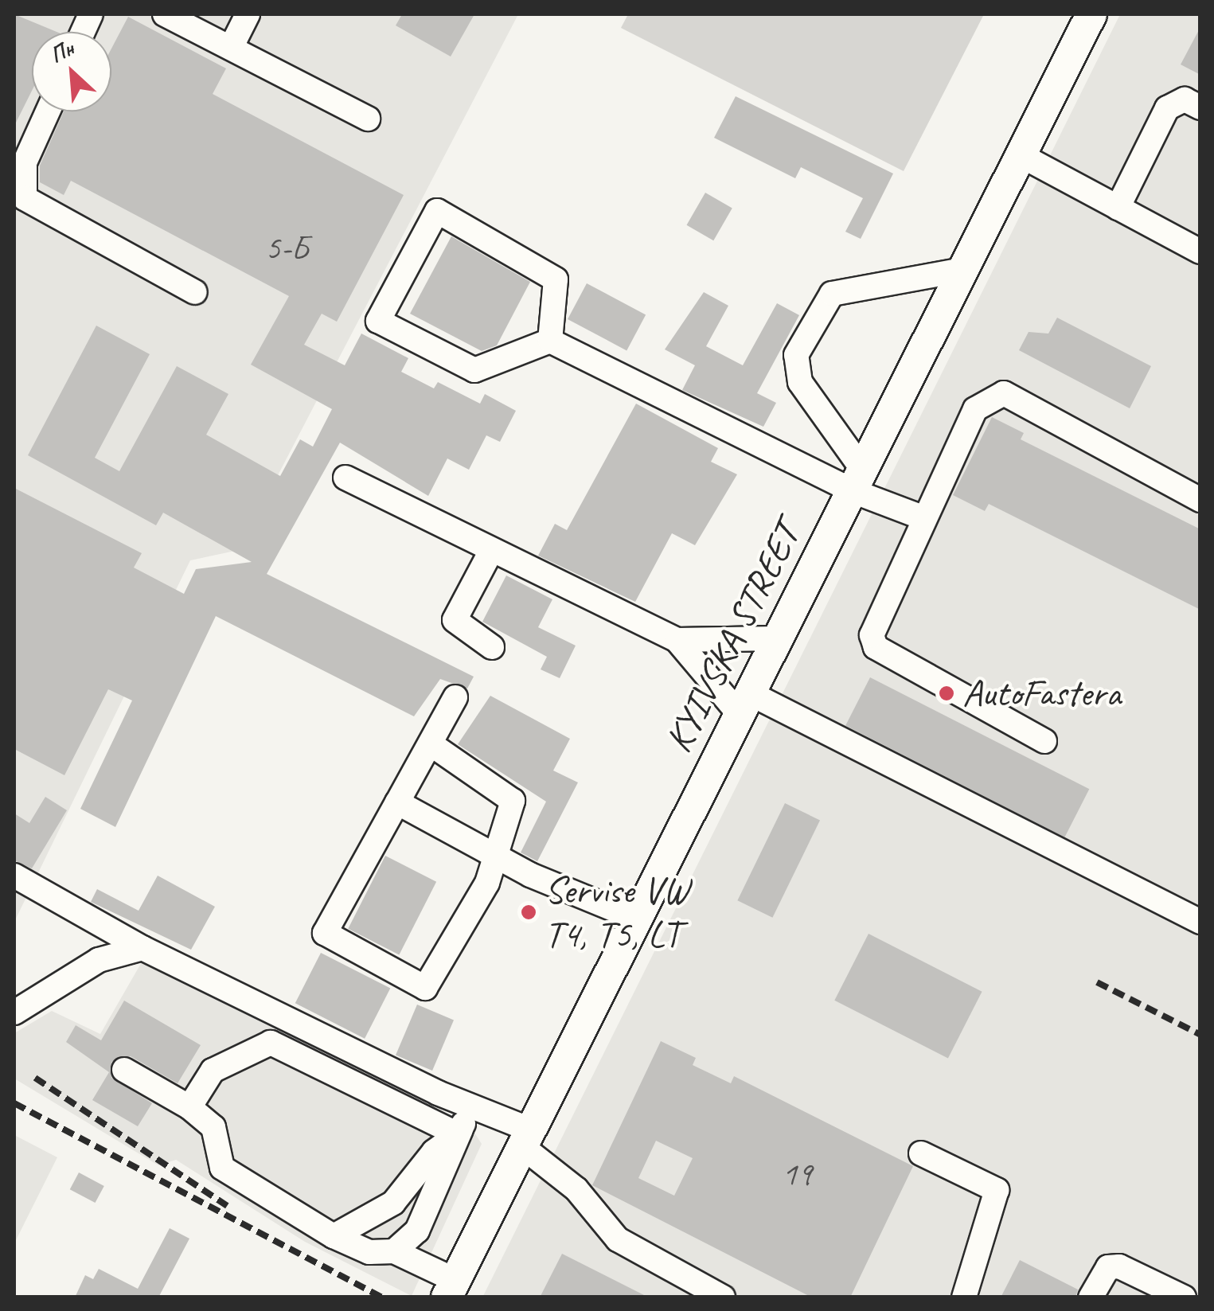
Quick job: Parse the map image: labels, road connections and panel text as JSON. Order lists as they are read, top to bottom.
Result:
{
  "streets": {
    "main road": ["KYIVSKA STREET"]
  },
  "places": ["AutoFastera", "Servise VW T4, T5, LT"],
  "house_numbers": ["5-Б", "19"],
  "north": "top left"
}
